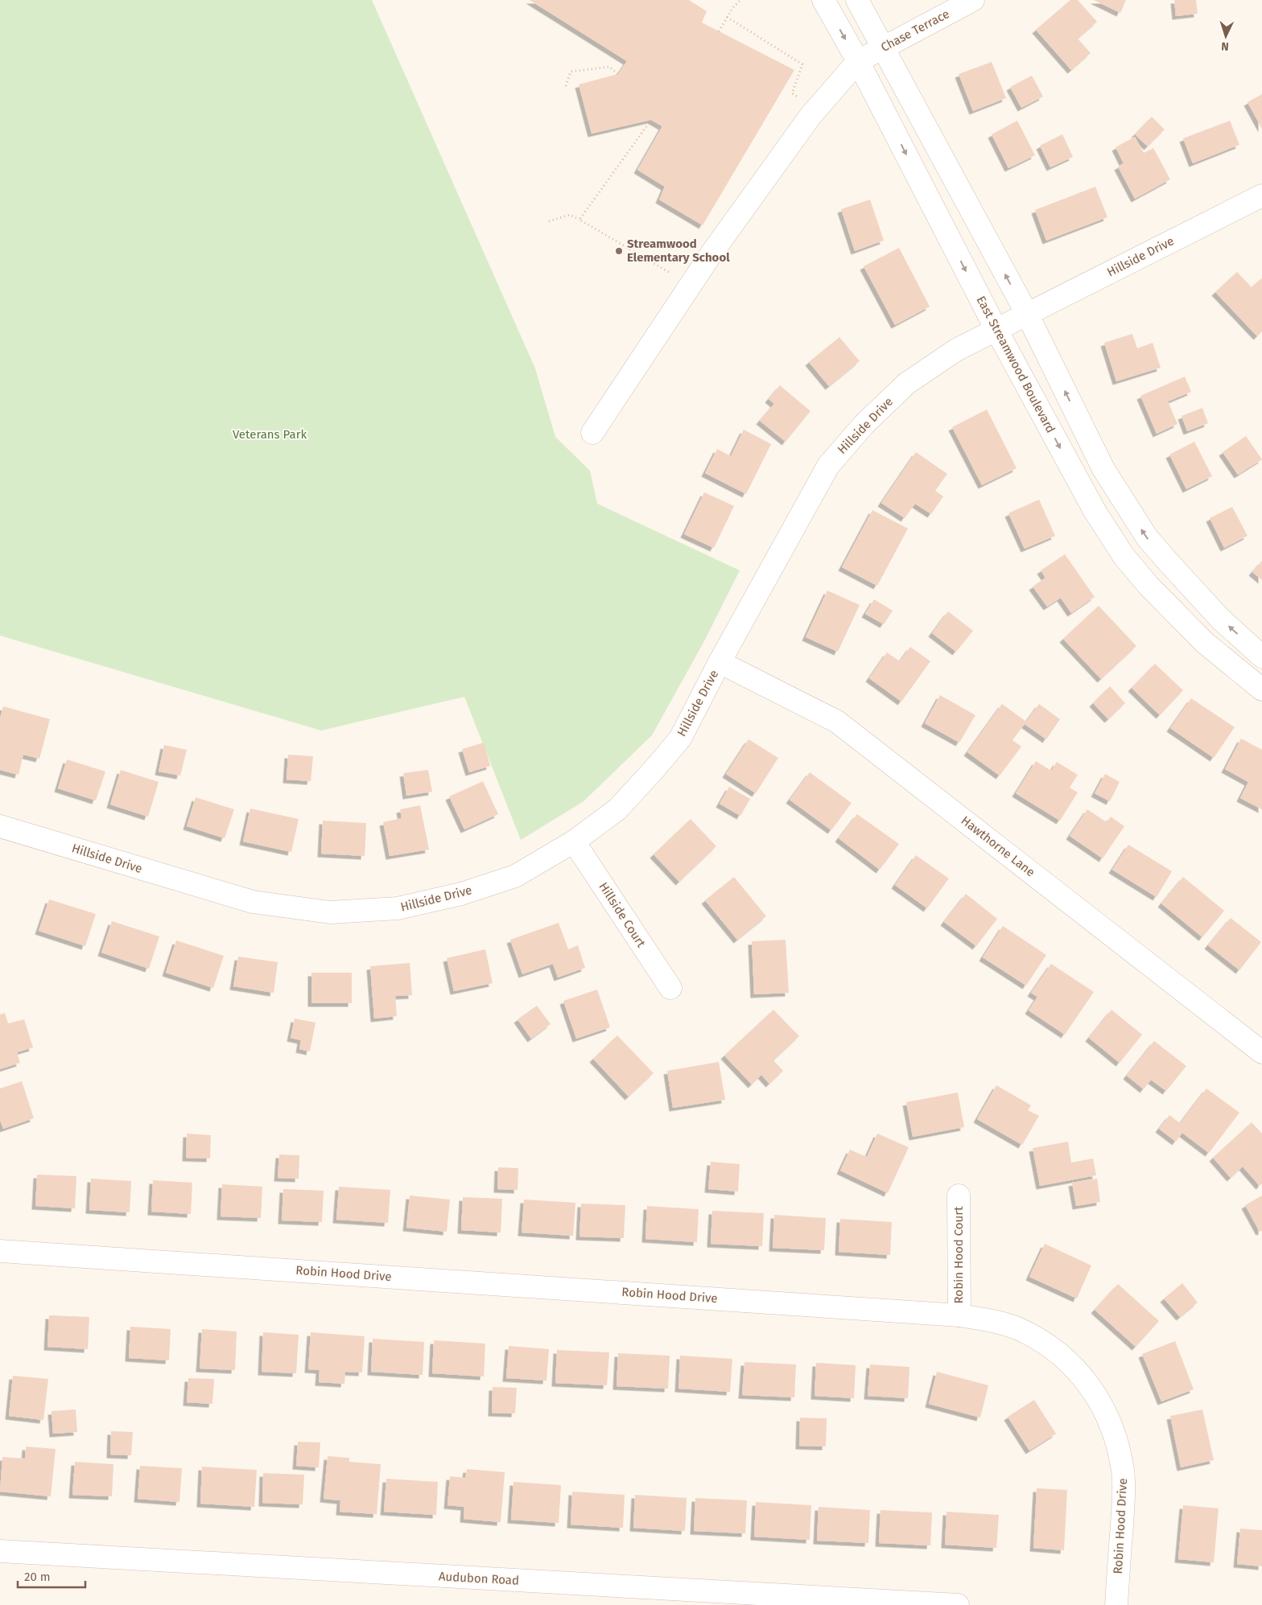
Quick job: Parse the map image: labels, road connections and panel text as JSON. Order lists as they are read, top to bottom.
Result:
{
  "streets": {
    "street": [
      "Chase Terrace",
      "Hillside Drive",
      "East Streamwood Boulevard",
      "Hawthorne Lane",
      "Hillside Court",
      "Robin Hood Court",
      "Robin Hood Drive",
      "Audubon Road"
    ]
  },
  "crossings": [
    ["Chase Terrace", "East Streamwood Boulevard"],
    ["Hillside Drive", "East Streamwood Boulevard"],
    ["Hillside Drive", "Hawthorne Lane"],
    ["Hillside Drive", "Hillside Court"],
    ["Robin Hood Court", "Robin Hood Drive"]
  ],
  "parks": ["Veterans Park"],
  "places": ["Streamwood Elementary School"],
  "scale_bar": "20 m",
  "north": "bottom"
}
